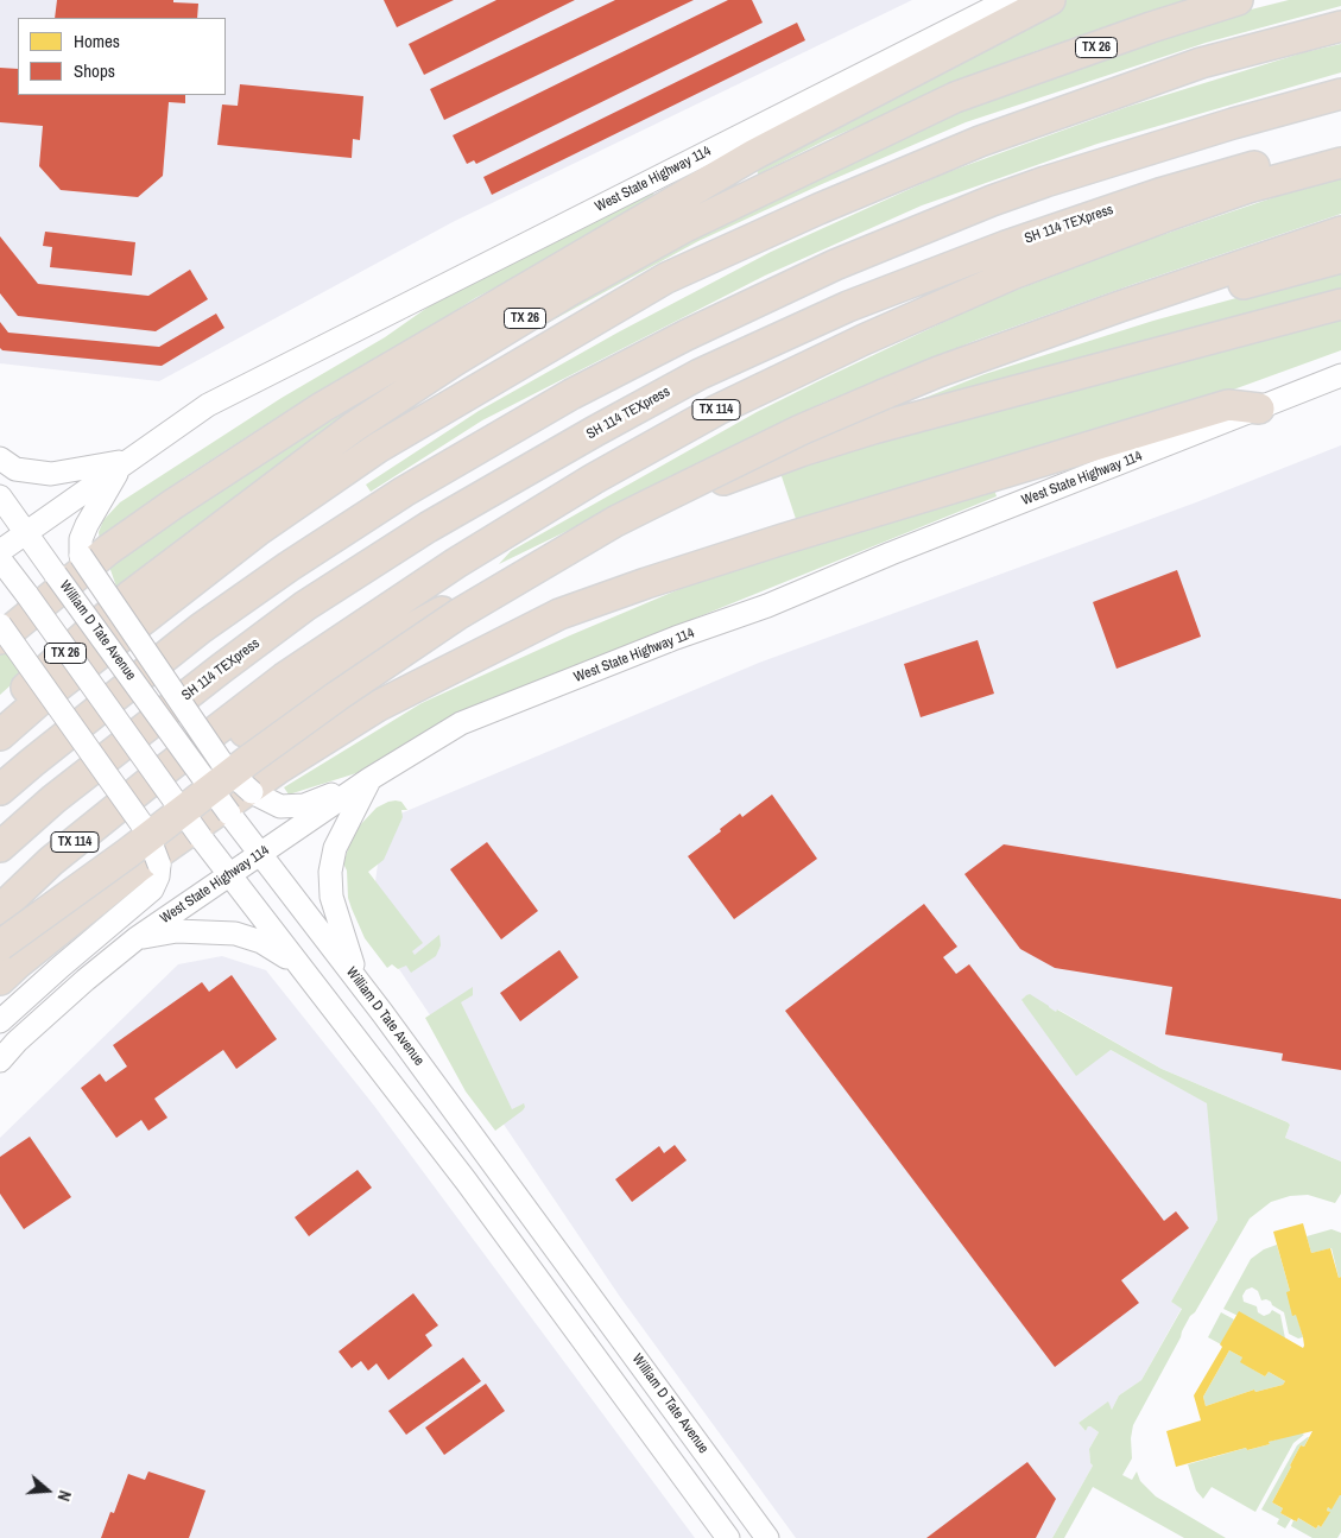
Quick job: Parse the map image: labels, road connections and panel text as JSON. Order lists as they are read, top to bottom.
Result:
{
  "streets": {
    "highway": ["TX 26", "SH 114 TEXpress", "TX 114"],
    "main road": ["West State Highway 114", "William D Tate Avenue"]
  },
  "crossings": [
    ["West State Highway 114", "William D Tate Avenue"]
  ],
  "legend": ["Homes", "Shops"],
  "north": "right"
}
